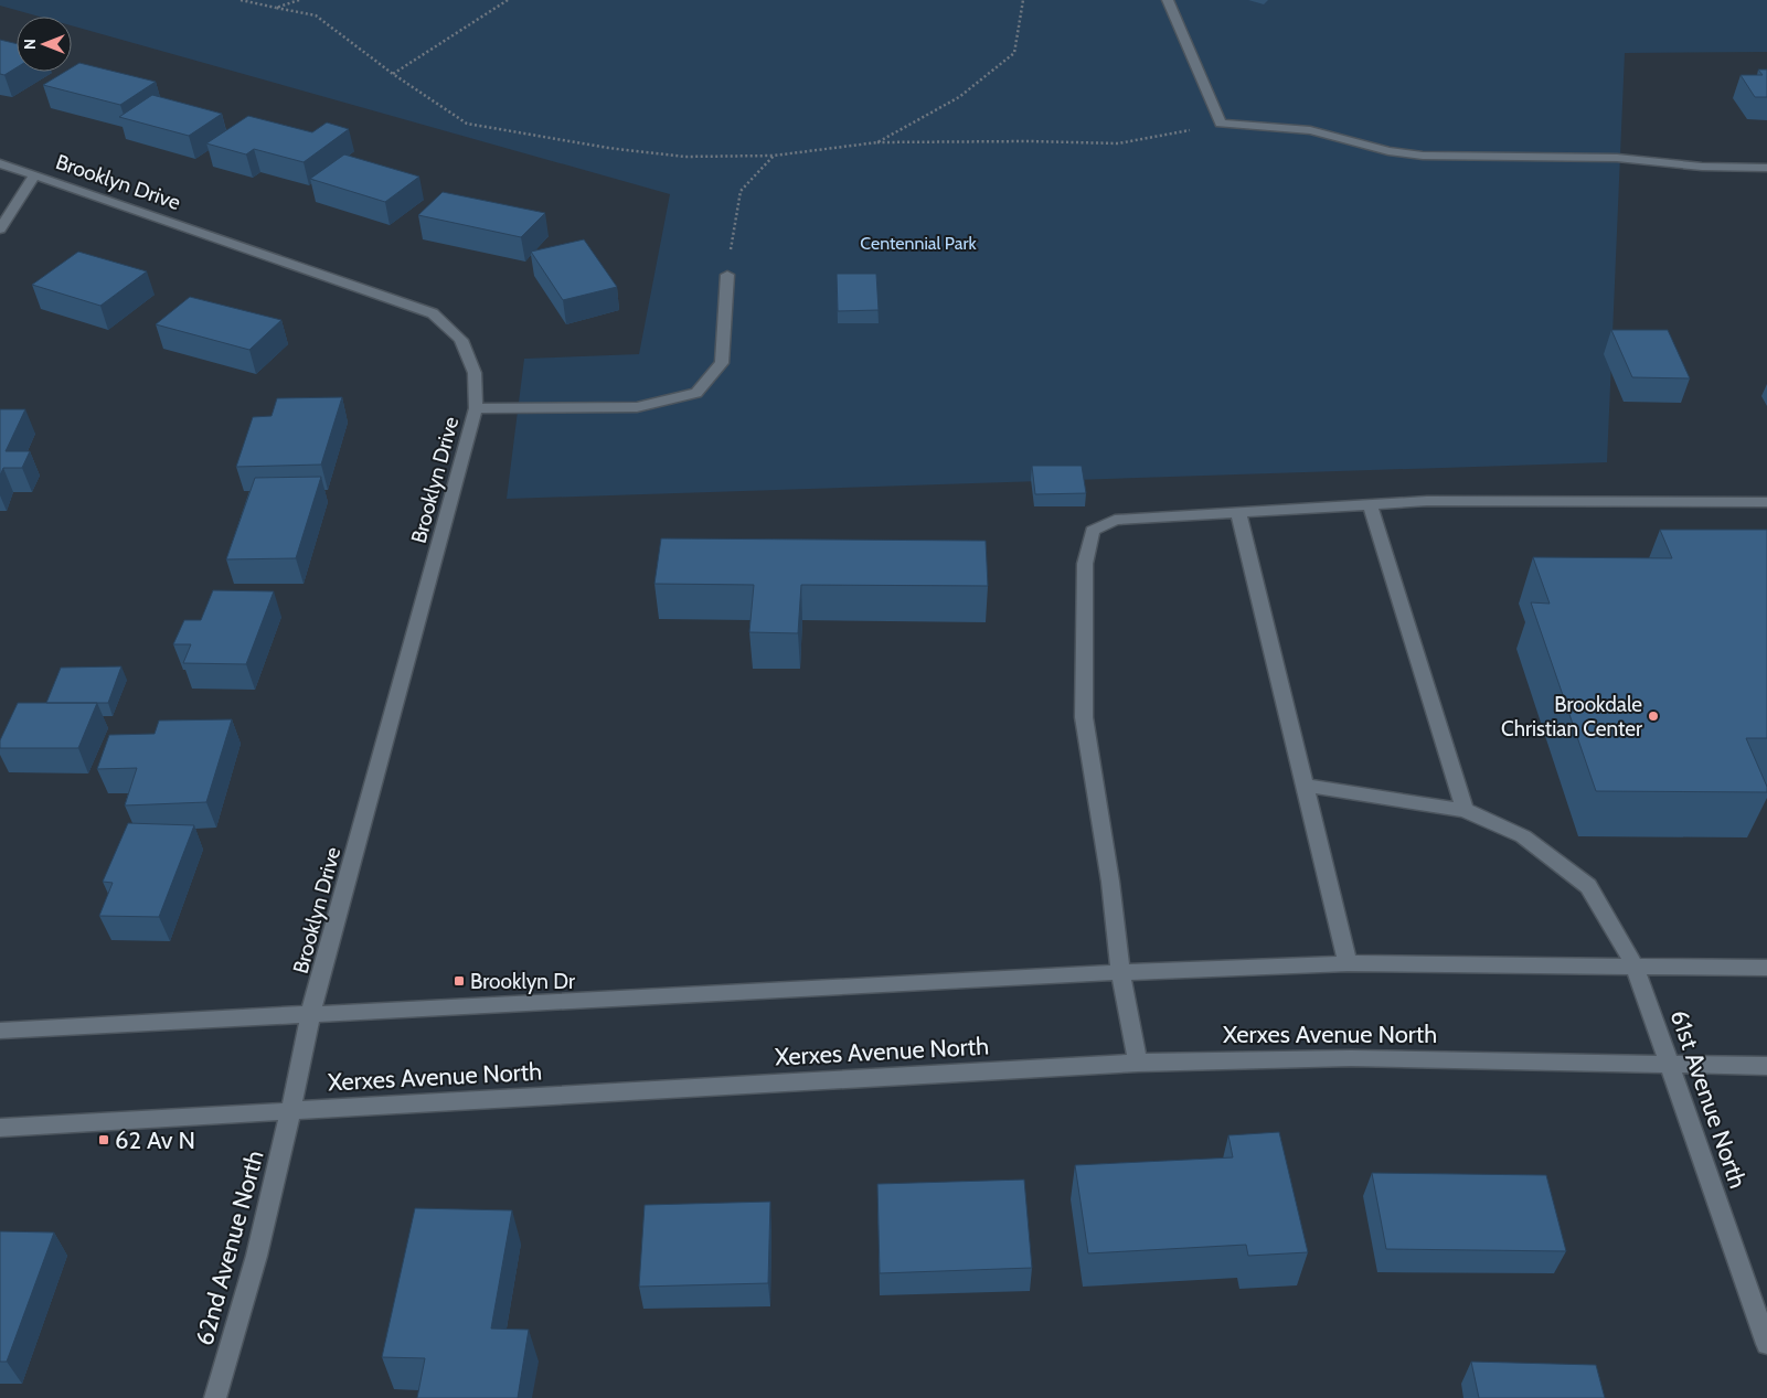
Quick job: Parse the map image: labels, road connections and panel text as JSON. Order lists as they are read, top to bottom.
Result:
{
  "streets": {
    "street": [
      "Brooklyn Drive",
      "Xerxes Avenue North",
      "61st Avenue North",
      "62nd Avenue North"
    ]
  },
  "crossings": [
    ["Brooklyn Drive", "Xerxes Avenue North"],
    ["Brooklyn Drive", "62nd Avenue North"],
    ["Xerxes Avenue North", "61st Avenue North"],
    ["Xerxes Avenue North", "62nd Avenue North"]
  ],
  "parks": ["Centennial Park"],
  "places": {
    "other": ["Brookdale Christian Center"],
    "transit": ["Brooklyn Dr", "62 Av N"]
  },
  "north": "left"
}
